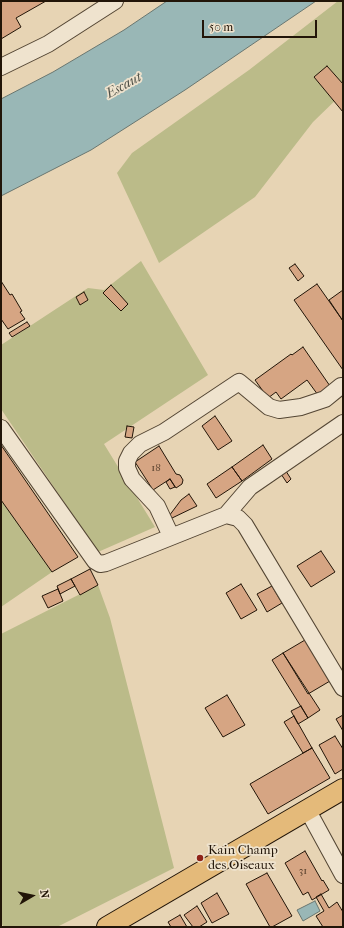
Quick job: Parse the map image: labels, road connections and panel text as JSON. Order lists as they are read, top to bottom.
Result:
{
  "water": ["Escaut"],
  "places": ["Kain Champ des Oiseaux"],
  "house_numbers": ["18", "31"],
  "scale_bar": "50 m",
  "north": "right"
}
